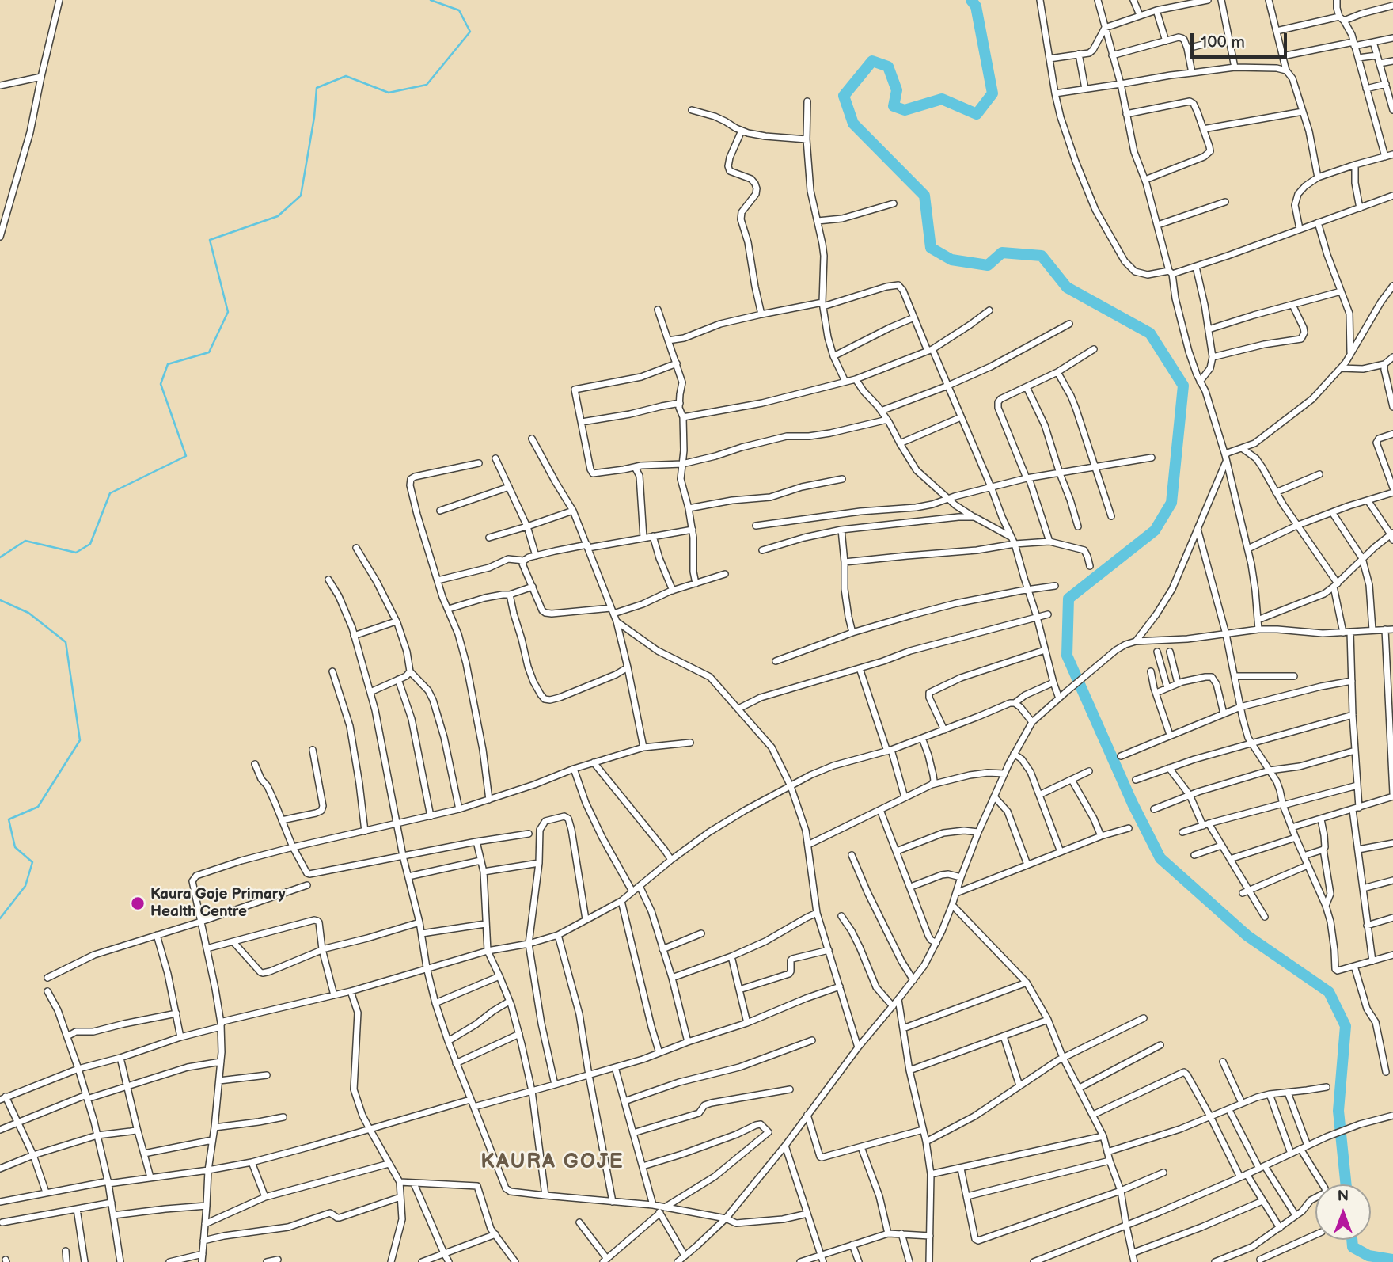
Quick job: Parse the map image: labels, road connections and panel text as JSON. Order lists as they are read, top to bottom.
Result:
{
  "districts": ["KAURA GOJE"],
  "places": ["Kaura Goje Primary Health Centre"],
  "scale_bar": "100 m",
  "north": "top"
}
